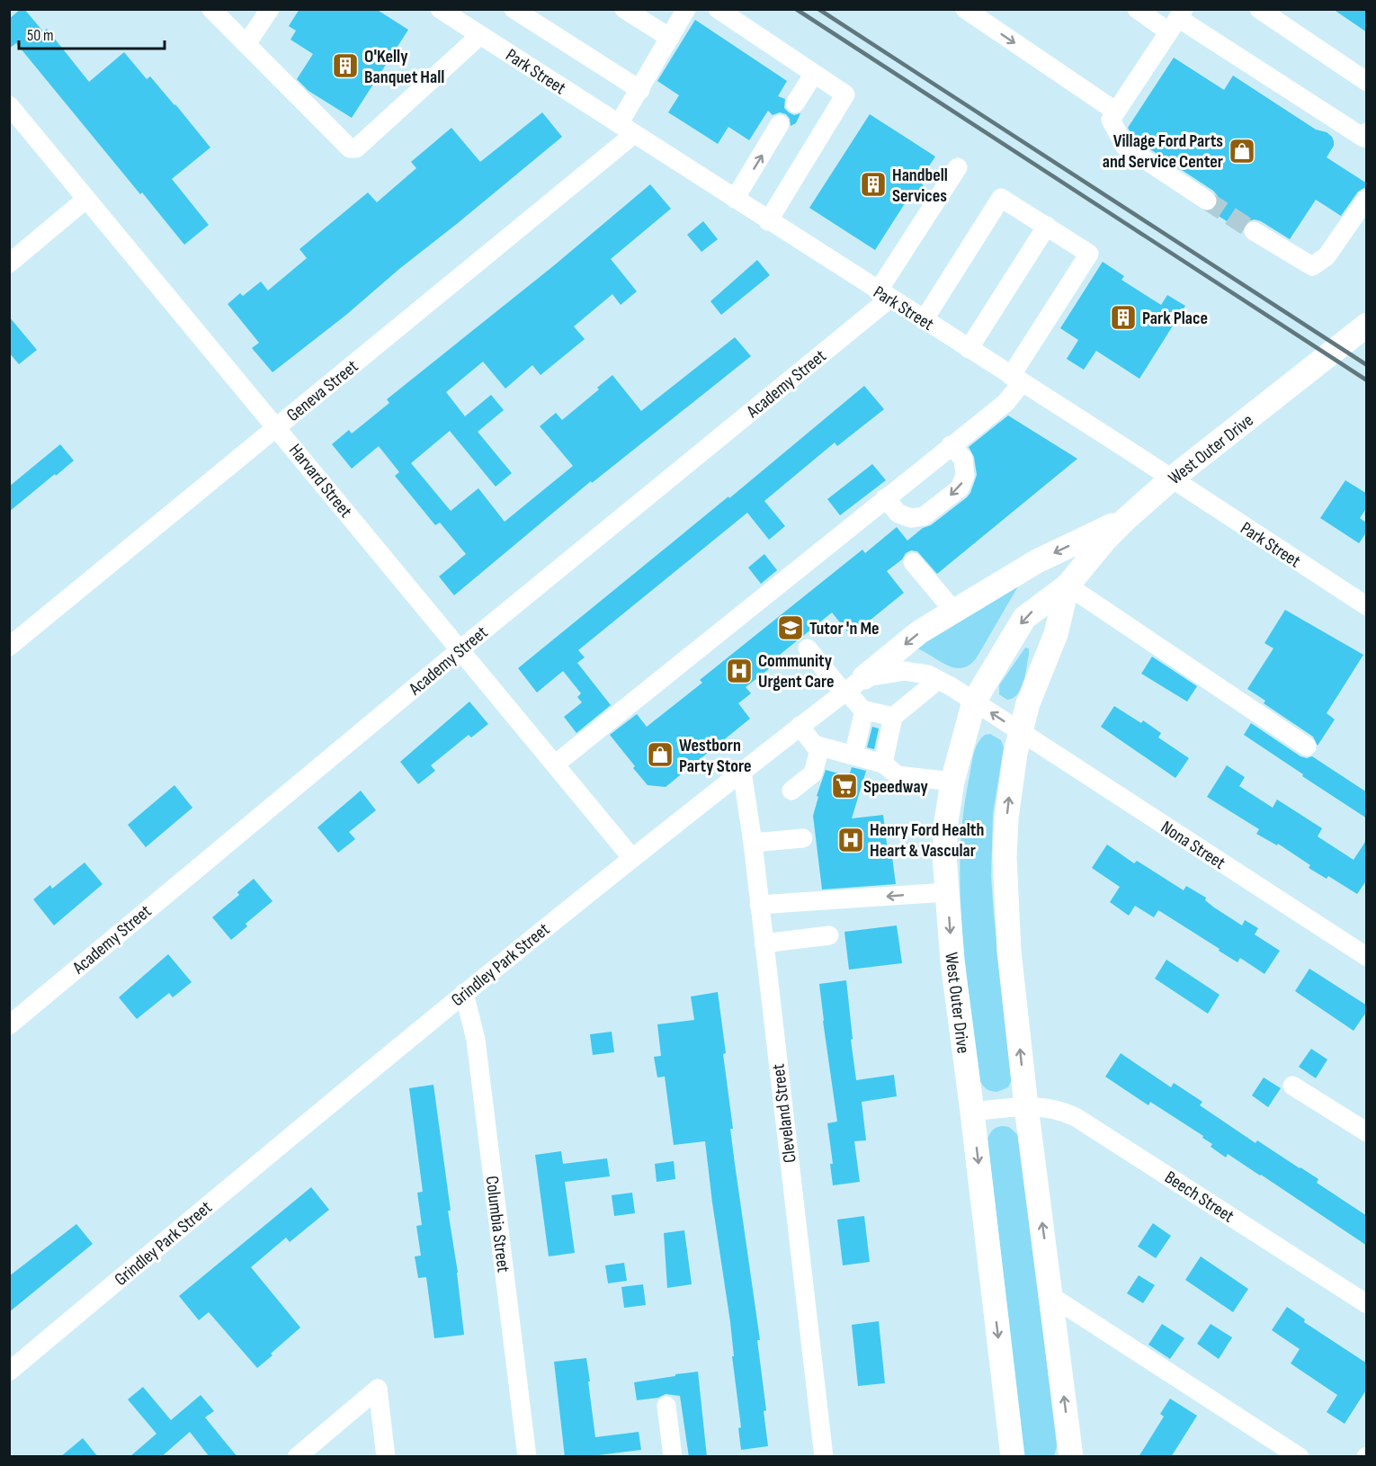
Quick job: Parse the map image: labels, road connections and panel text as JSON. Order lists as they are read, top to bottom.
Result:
{
  "streets": {
    "main road": ["West Outer Drive"],
    "street": [
      "Park Street",
      "Academy Street",
      "Geneva Street",
      "Harvard Street",
      "Nona Street",
      "Grindley Park Street",
      "Cleveland Street",
      "Beech Street",
      "Columbia Street"
    ]
  },
  "crossings": [
    ["Park Street", "Academy Street"],
    ["Park Street", "Geneva Street"],
    ["Park Street", "West Outer Drive"],
    ["Academy Street", "Harvard Street"],
    ["Geneva Street", "Harvard Street"],
    ["West Outer Drive", "Nona Street"],
    ["West Outer Drive", "Grindley Park Street"],
    ["West Outer Drive", "Beech Street"],
    ["Harvard Street", "Grindley Park Street"],
    ["Nona Street", "Grindley Park Street"],
    ["Grindley Park Street", "Cleveland Street"],
    ["Grindley Park Street", "Columbia Street"]
  ],
  "places": {
    "building": ["O'Kelly Banquet Hall", "Handbell Services", "Park Place"],
    "shop": ["Village Ford Parts and Service Center", "Westborn Party Store"],
    "school or university": ["Tutor 'n Me"],
    "hospital": ["Community Urgent Care", "Henry Ford Health Heart & Vascular"],
    "supermarket": ["Speedway"]
  },
  "scale_bar": "50 m"
}
